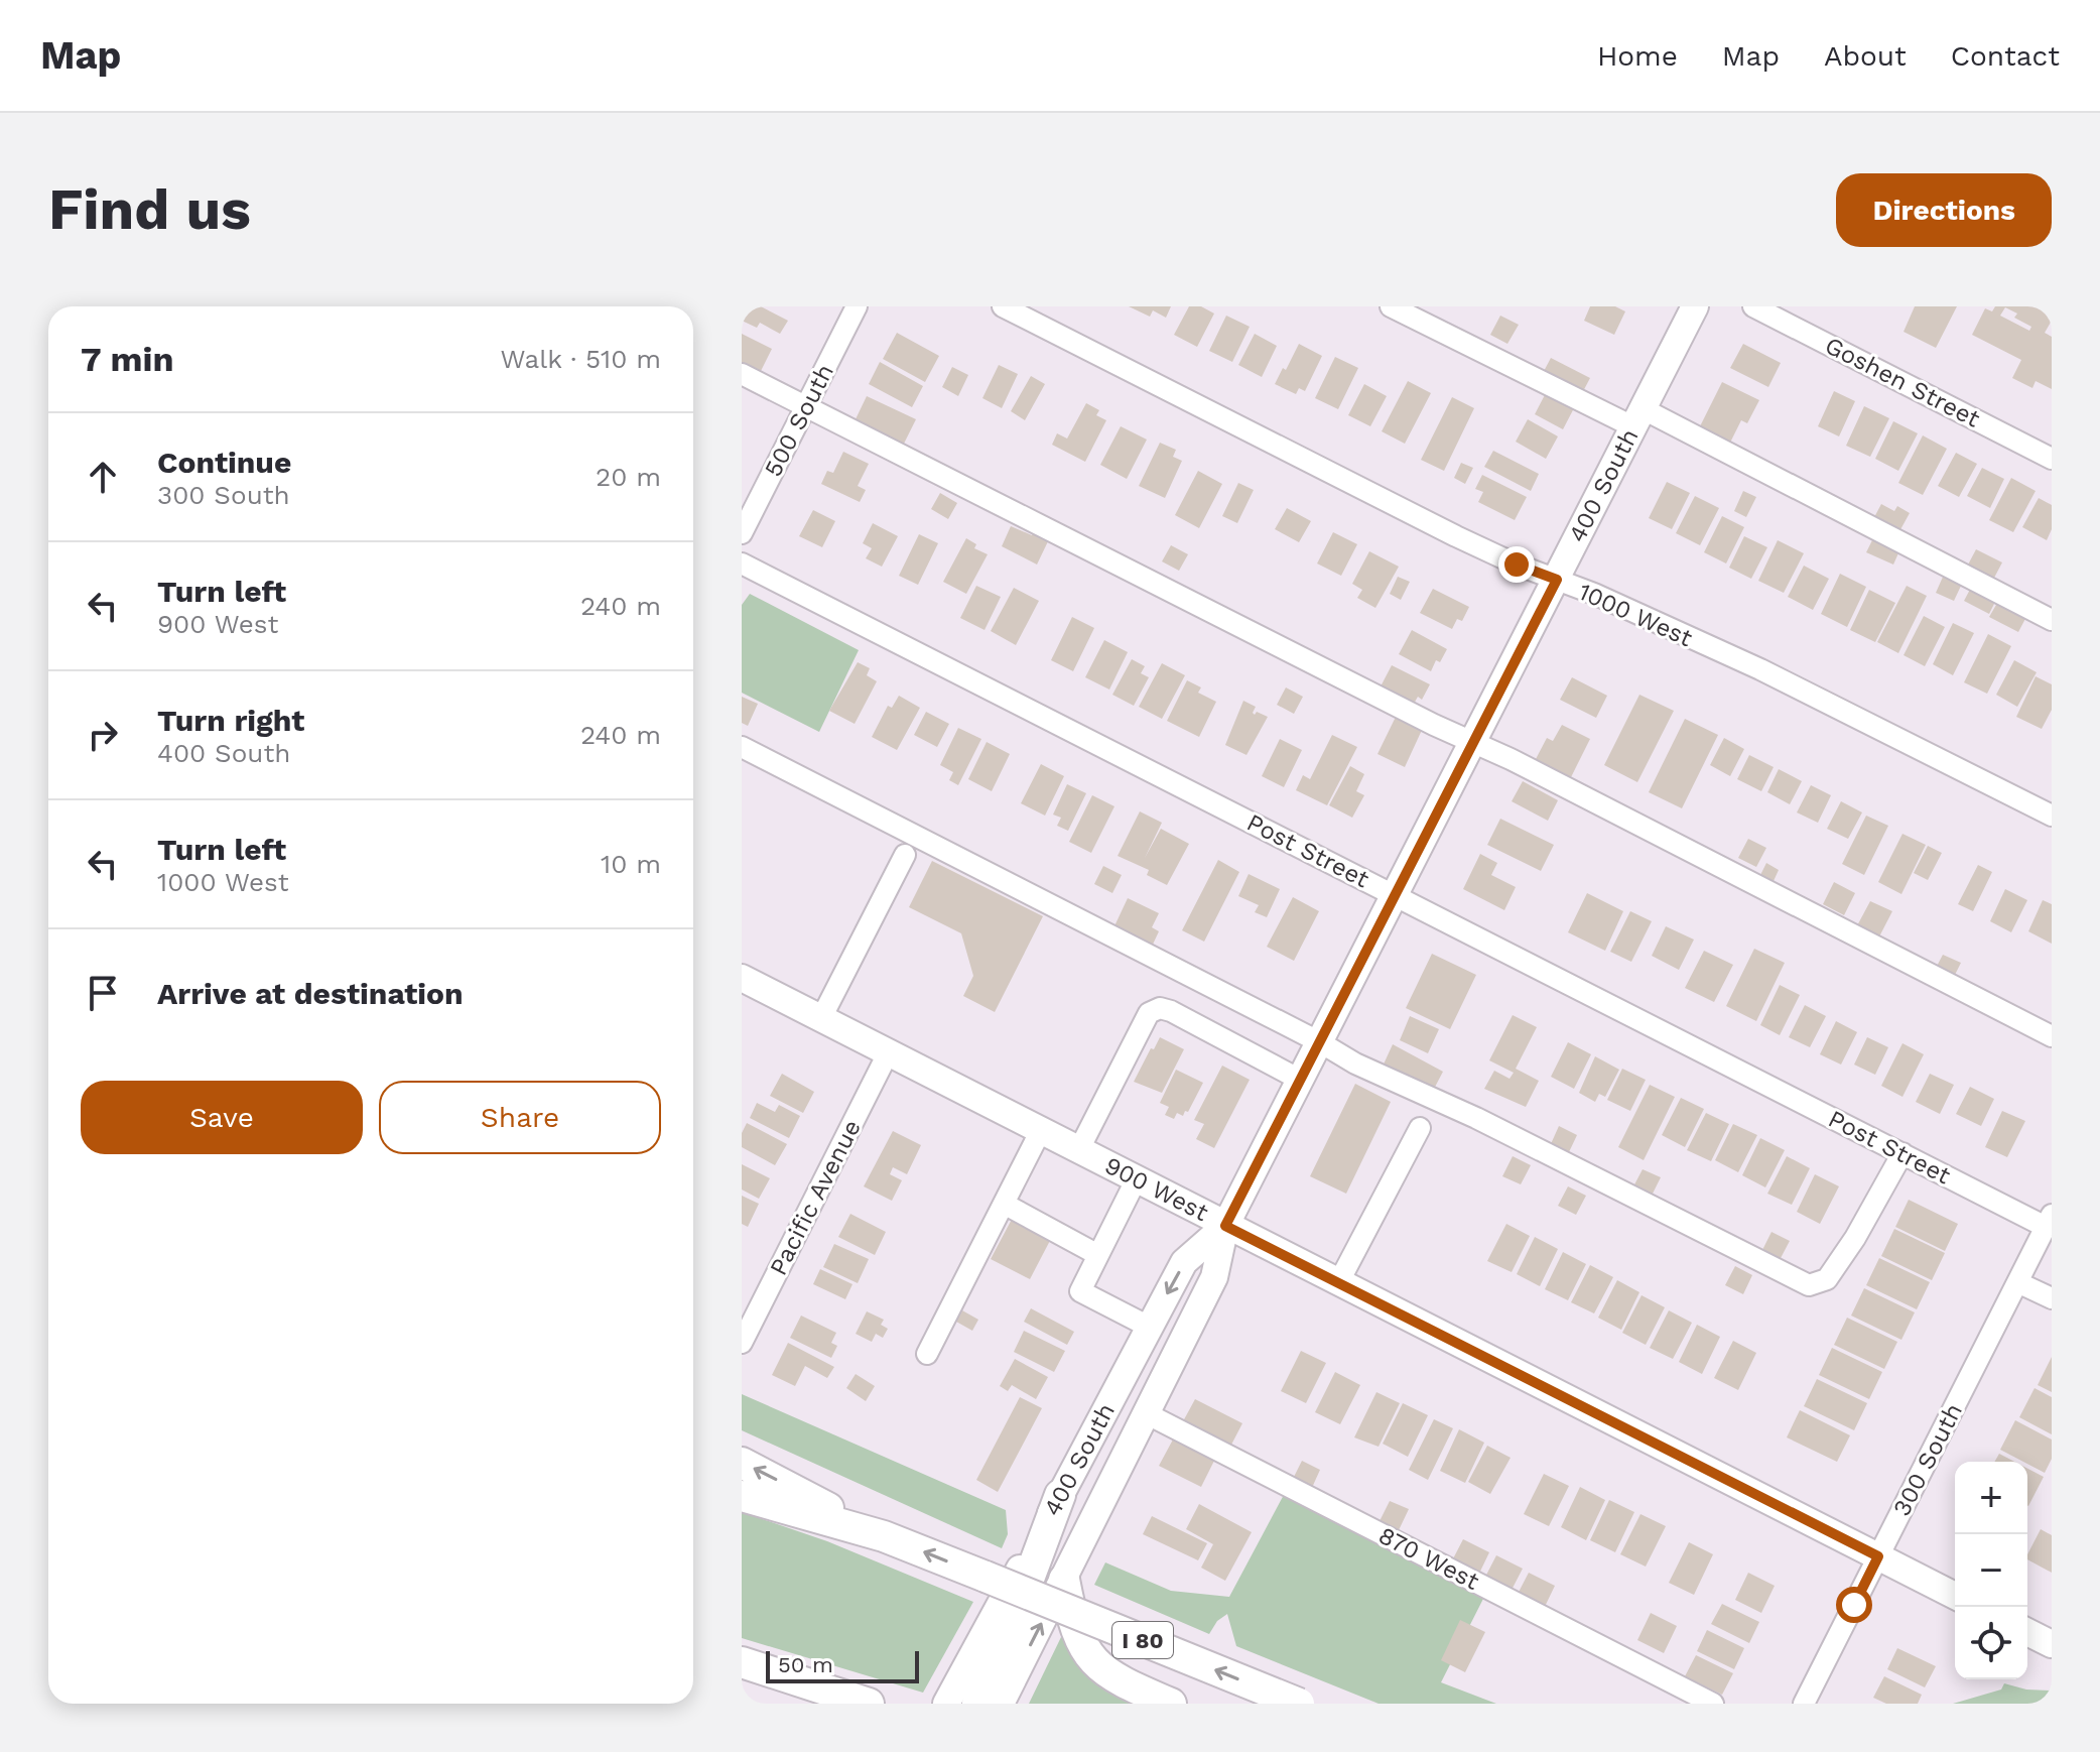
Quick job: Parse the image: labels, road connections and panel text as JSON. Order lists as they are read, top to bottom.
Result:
{
  "streets": {
    "highway": ["I 80"],
    "main road": ["400 South", "900 West"],
    "street": [
      "Goshen Street",
      "500 South",
      "1000 West",
      "Post Street",
      "Pacific Avenue",
      "300 South",
      "870 West"
    ]
  },
  "crossings": [
    ["400 South", "1000 West"],
    ["400 South", "Post Street"],
    ["400 South", "900 West"],
    ["400 South", "870 West"],
    ["Post Street", "300 South"],
    ["900 West", "Pacific Avenue"],
    ["900 West", "300 South"]
  ],
  "scale_bar": "50 m",
  "page": {
    "header": "Map",
    "nav": [
      "Home",
      "Map",
      "About",
      "Contact"
    ],
    "buttons": [
      "Directions",
      ["Save", "Share"]
    ],
    "title": "Find us",
    "heading": ["7 min", "Walk · 510 m"],
    "list": [
      ["Continue", "300 South", "20 m"],
      ["Turn left", "900 West", "240 m"],
      ["Turn right", "400 South", "240 m"],
      ["Turn left", "1000 West", "10 m"],
      "Arrive at destination"
    ],
    "map_buttons": ["+", "−"],
    "scale": "50 m"
  }
}
